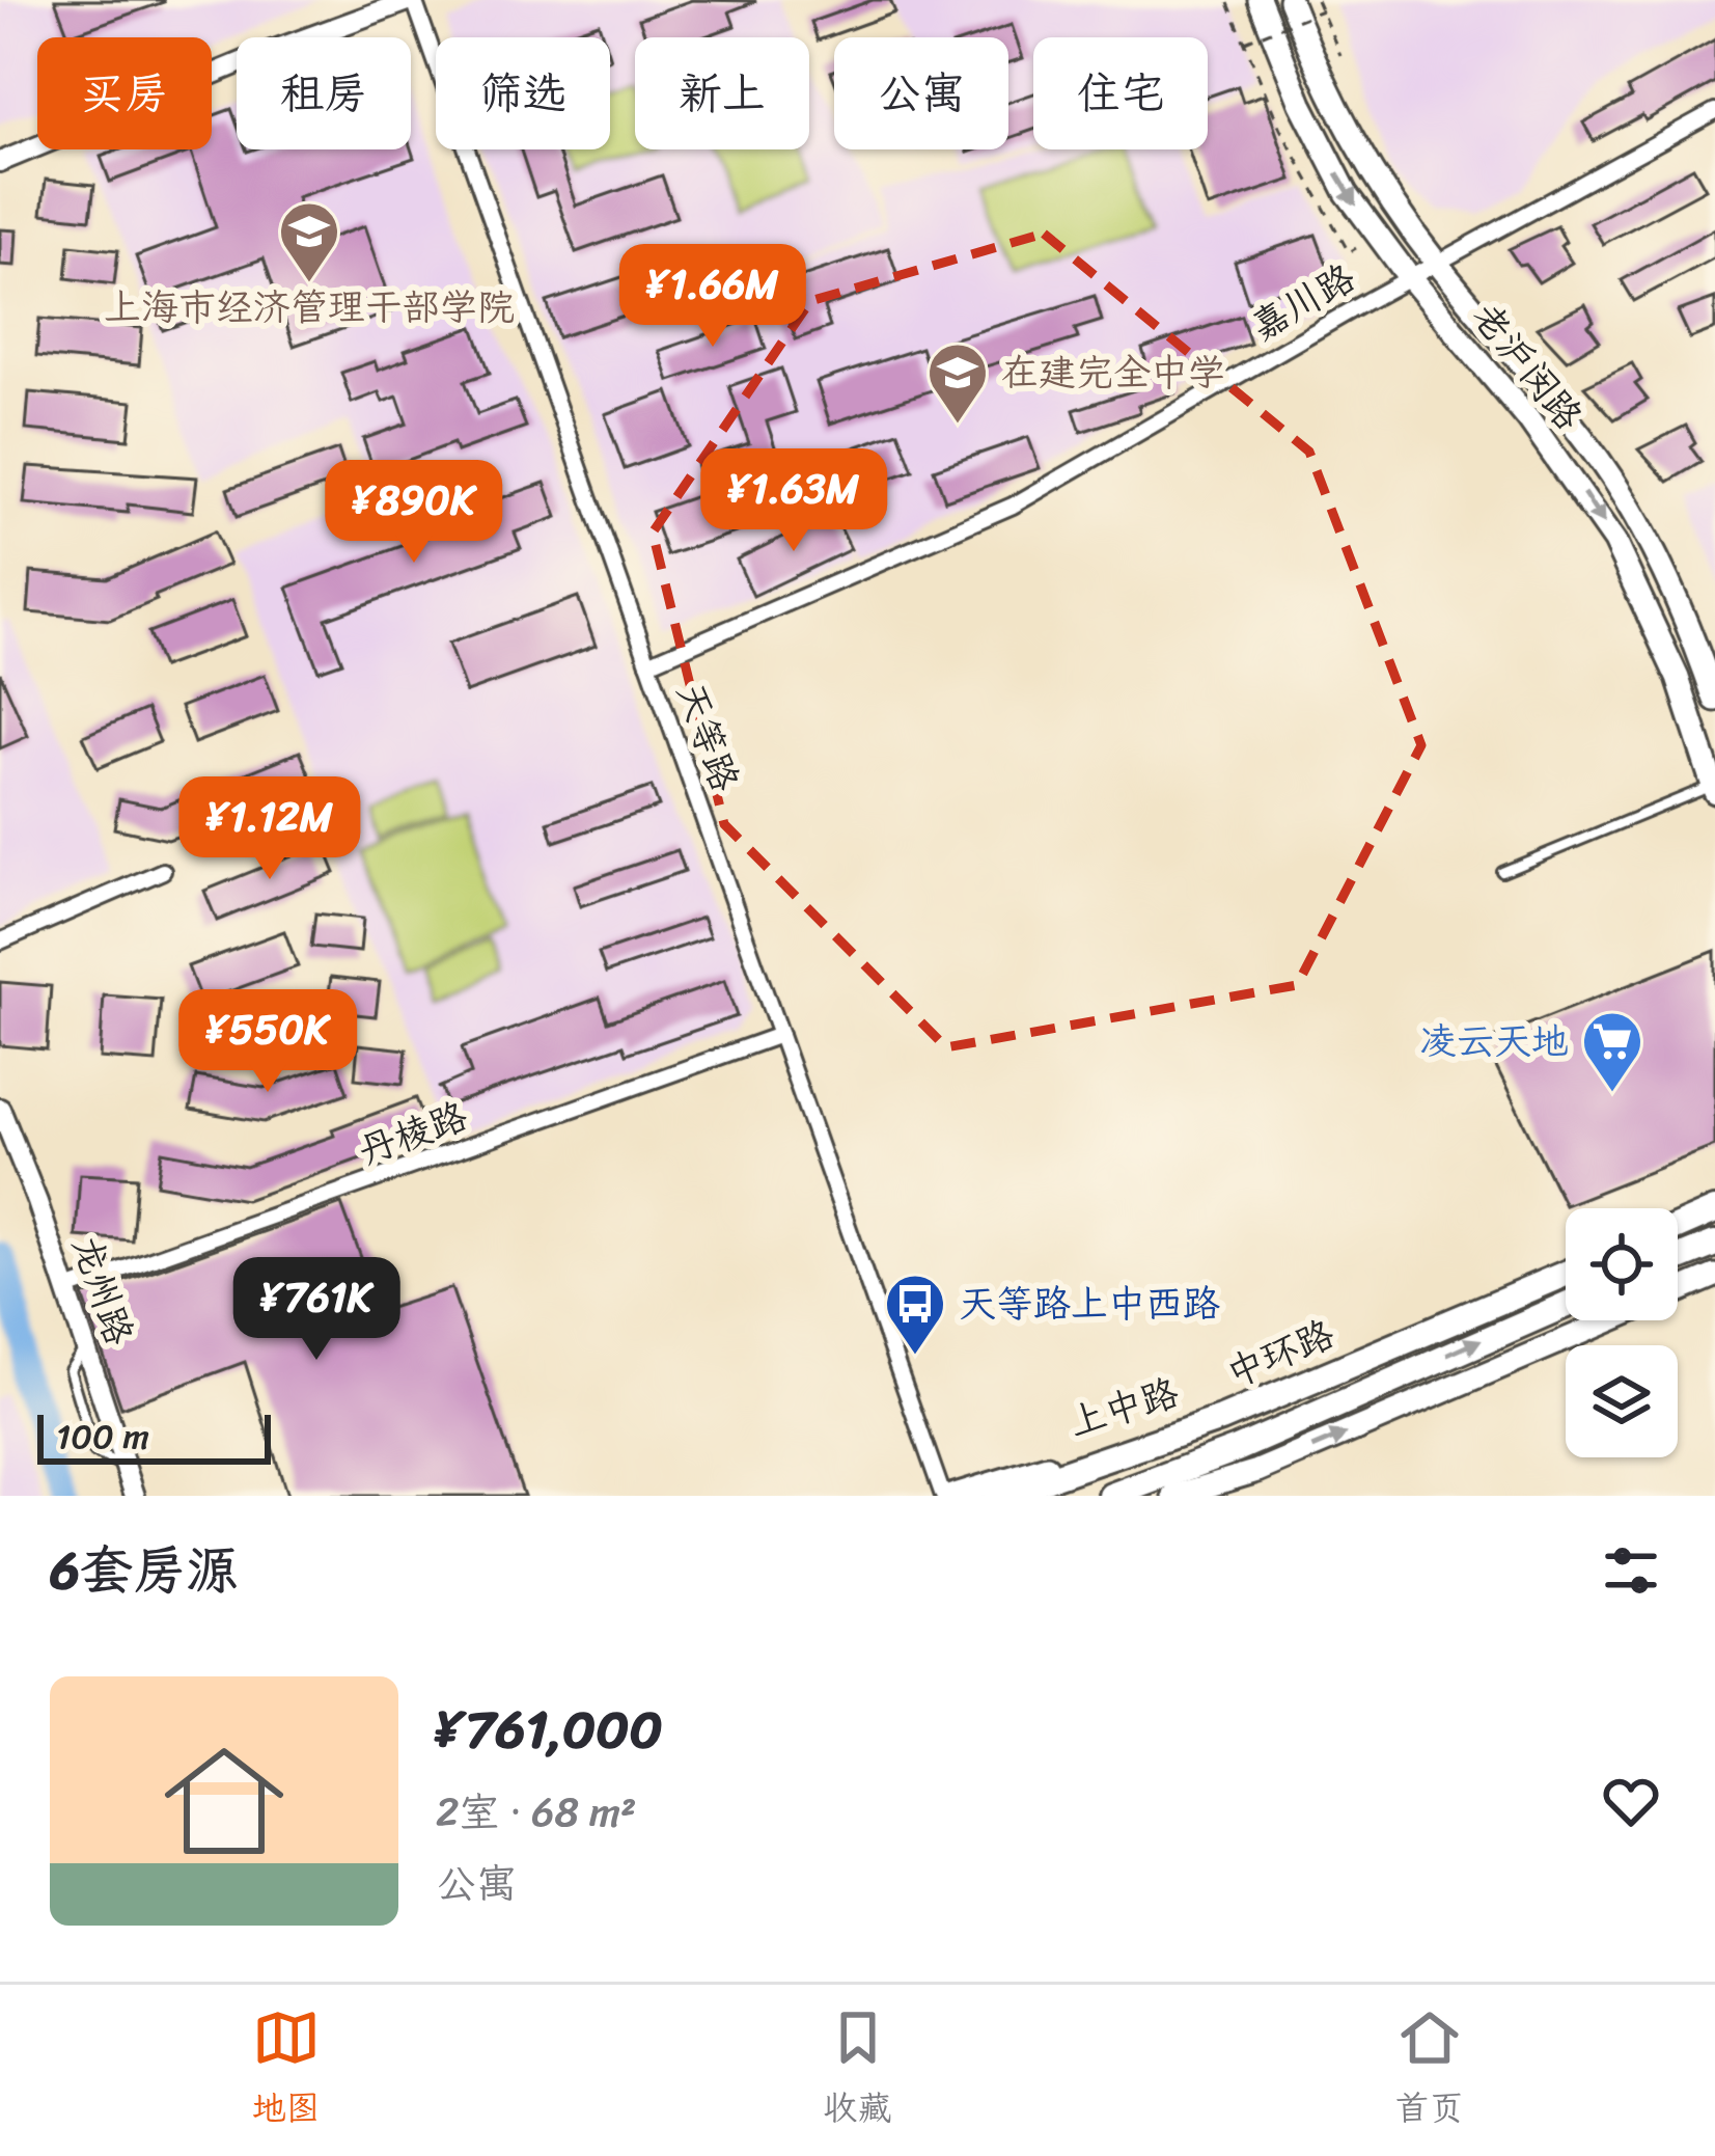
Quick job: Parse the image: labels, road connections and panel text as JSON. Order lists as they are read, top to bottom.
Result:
{
  "streets": {
    "highway": ["中环路"],
    "main road": ["老沪闵路", "上中路"],
    "street": [
      "嘉川路",
      "天等路",
      "丹棱路",
      "龙州路"
    ]
  },
  "crossings": [
    ["嘉川路", "老沪闵路"],
    ["嘉川路", "天等路"],
    ["天等路", "丹棱路"],
    ["天等路", "上中路"],
    ["丹棱路", "龙州路"]
  ],
  "places": {
    "school or university": ["上海市经济管理干部学院", "在建完全中学"],
    "supermarket": ["凌云天地"],
    "bus stop": ["天等路上中西路"]
  },
  "scale_bar": "100 m",
  "page": {
    "chip": [
      "买房",
      "租房",
      "筛选",
      "新上",
      "公寓",
      "住宅"
    ],
    "price": [
      "¥1.66M",
      "¥1.63M",
      "¥890K",
      "¥1.12M",
      "¥550K",
      "¥761K"
    ],
    "scale": "100 m",
    "heading": "6套房源",
    "list": [
      {
        "name": "¥761,000",
        "note": "2室 · 68 m² · 公寓"
      }
    ],
    "tabs": ["地图", "收藏", "首页"]
  }
}
